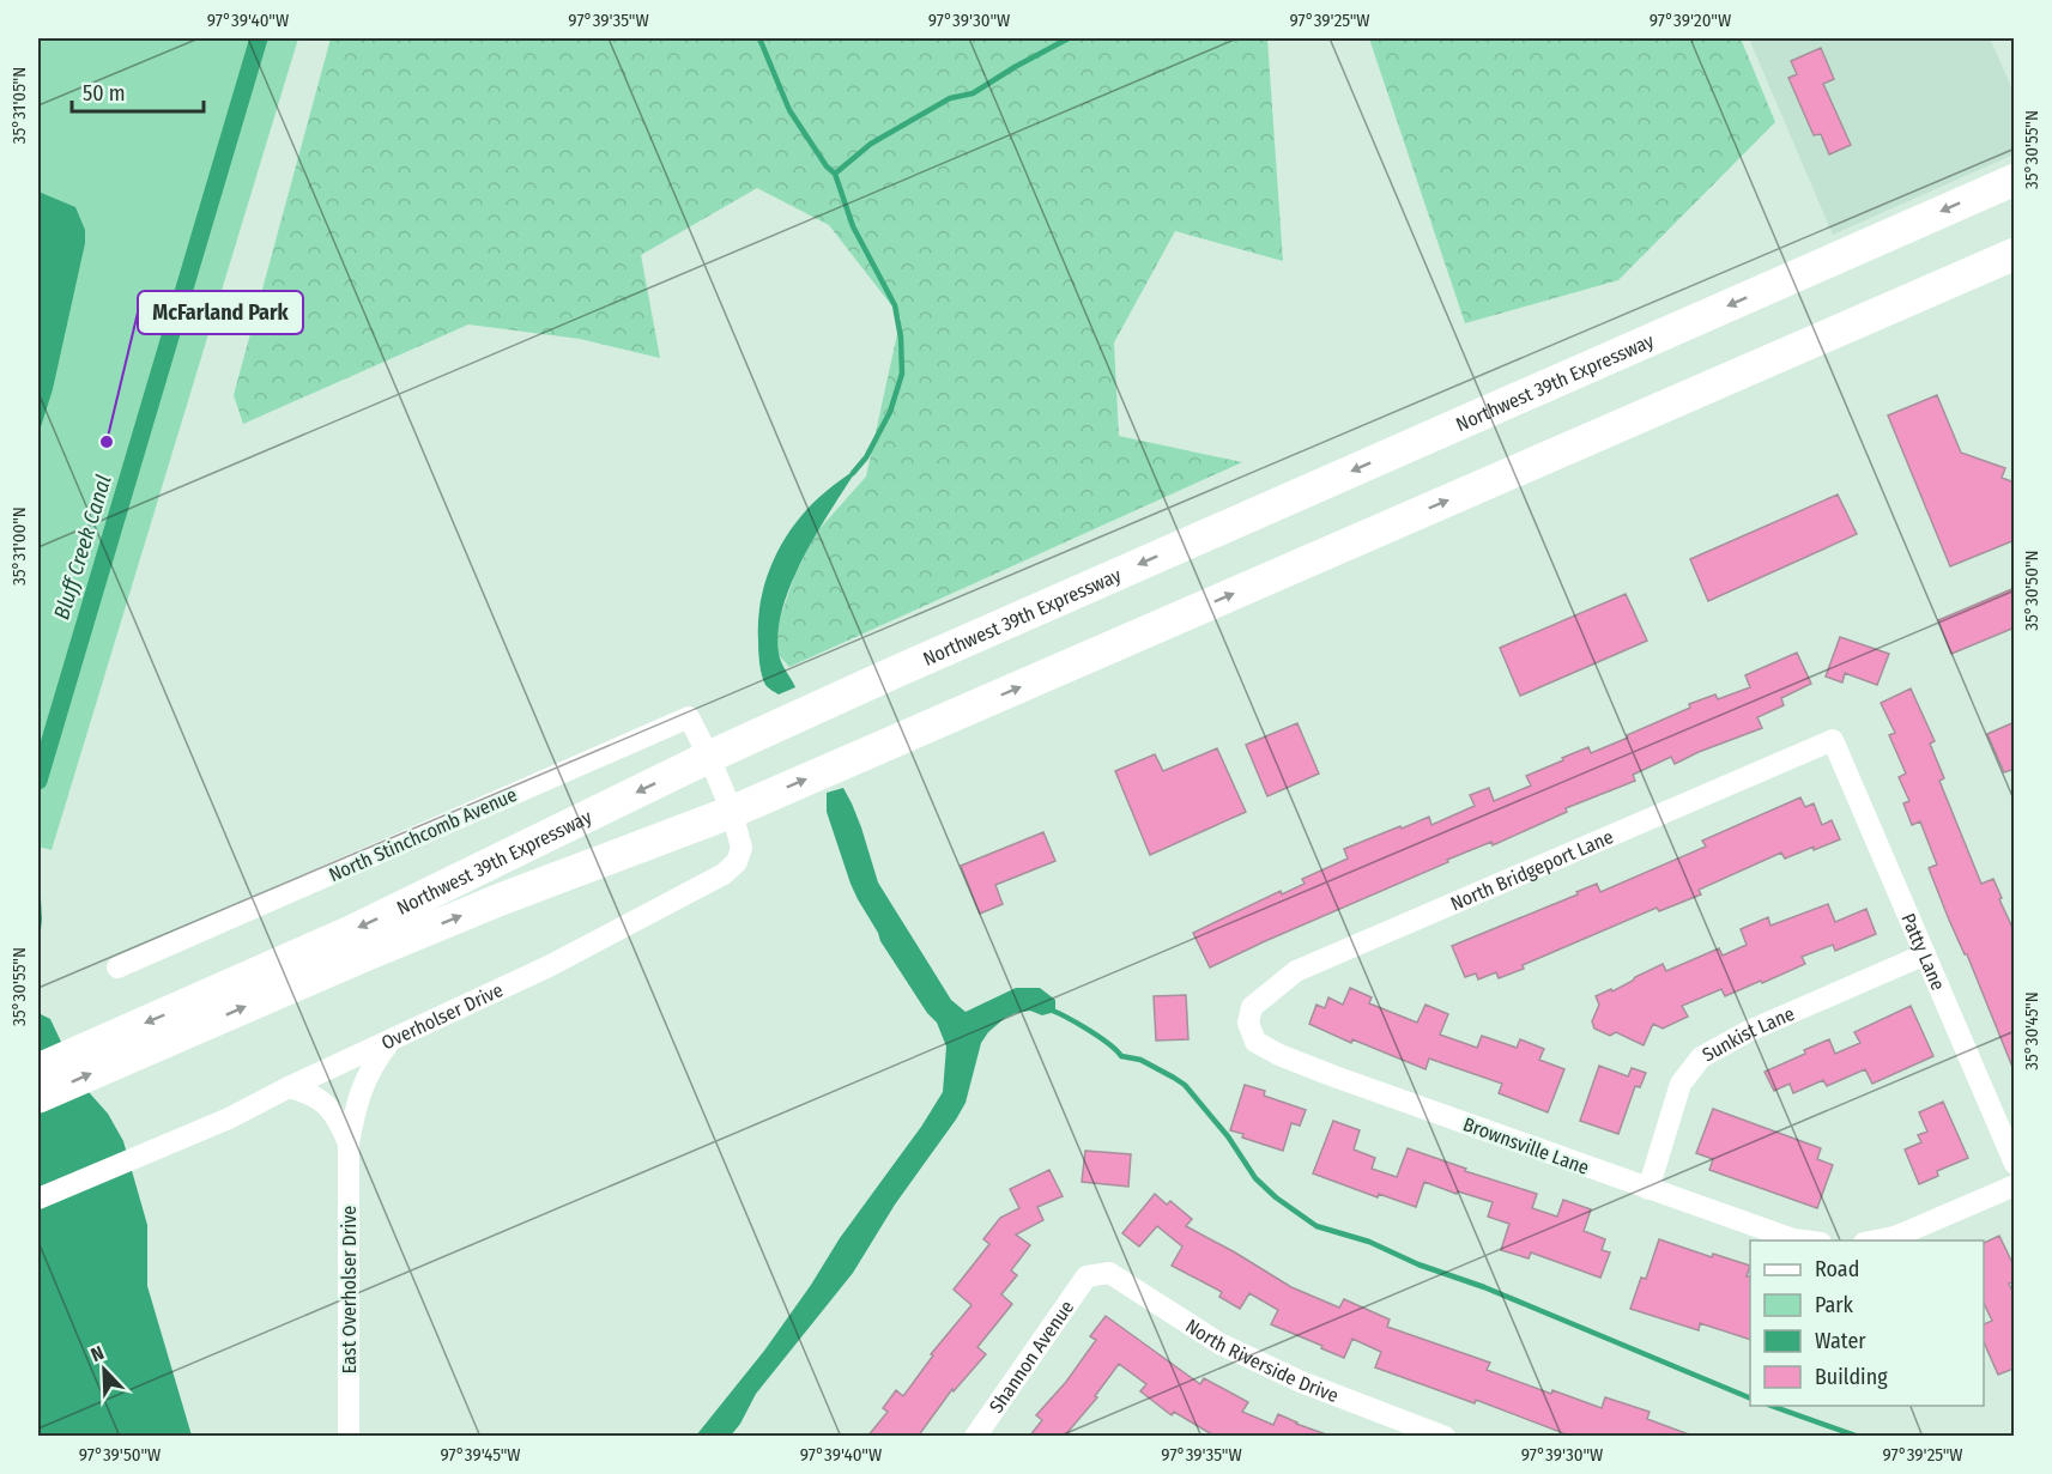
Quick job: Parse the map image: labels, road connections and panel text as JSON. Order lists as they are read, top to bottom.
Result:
{
  "streets": {
    "highway": ["Northwest 39th Expressway"],
    "street": [
      "North Stinchcomb Avenue",
      "North Bridgeport Lane",
      "Patty Lane",
      "Overholser Drive",
      "Sunkist Lane",
      "Brownsville Lane",
      "East Overholser Drive",
      "Shannon Avenue",
      "North Riverside Drive"
    ]
  },
  "crossings": [
    ["Northwest 39th Expressway", "North Stinchcomb Avenue"],
    ["Northwest 39th Expressway", "Overholser Drive"],
    ["North Stinchcomb Avenue", "Overholser Drive"],
    ["North Bridgeport Lane", "Patty Lane"],
    ["North Bridgeport Lane", "Brownsville Lane"],
    ["Patty Lane", "Sunkist Lane"],
    ["Overholser Drive", "East Overholser Drive"],
    ["Sunkist Lane", "Brownsville Lane"],
    ["Shannon Avenue", "North Riverside Drive"]
  ],
  "water": ["Bluff Creek Canal"],
  "places": ["McFarland Park"],
  "legend": [
    "Road",
    "Park",
    "Water",
    "Building"
  ],
  "scale_bar": "50 m",
  "north": "top left",
  "coordinates": [
    "97°39'40\"W",
    "97°39'35\"W",
    "97°39'30\"W",
    "97°39'25\"W",
    "97°39'20\"W",
    "35°31'05\"N",
    "35°30'55\"N",
    "35°31'00\"N",
    "35°30'50\"N",
    "35°30'45\"N",
    "97°39'50\"W",
    "97°39'45\"W"
  ]
}
